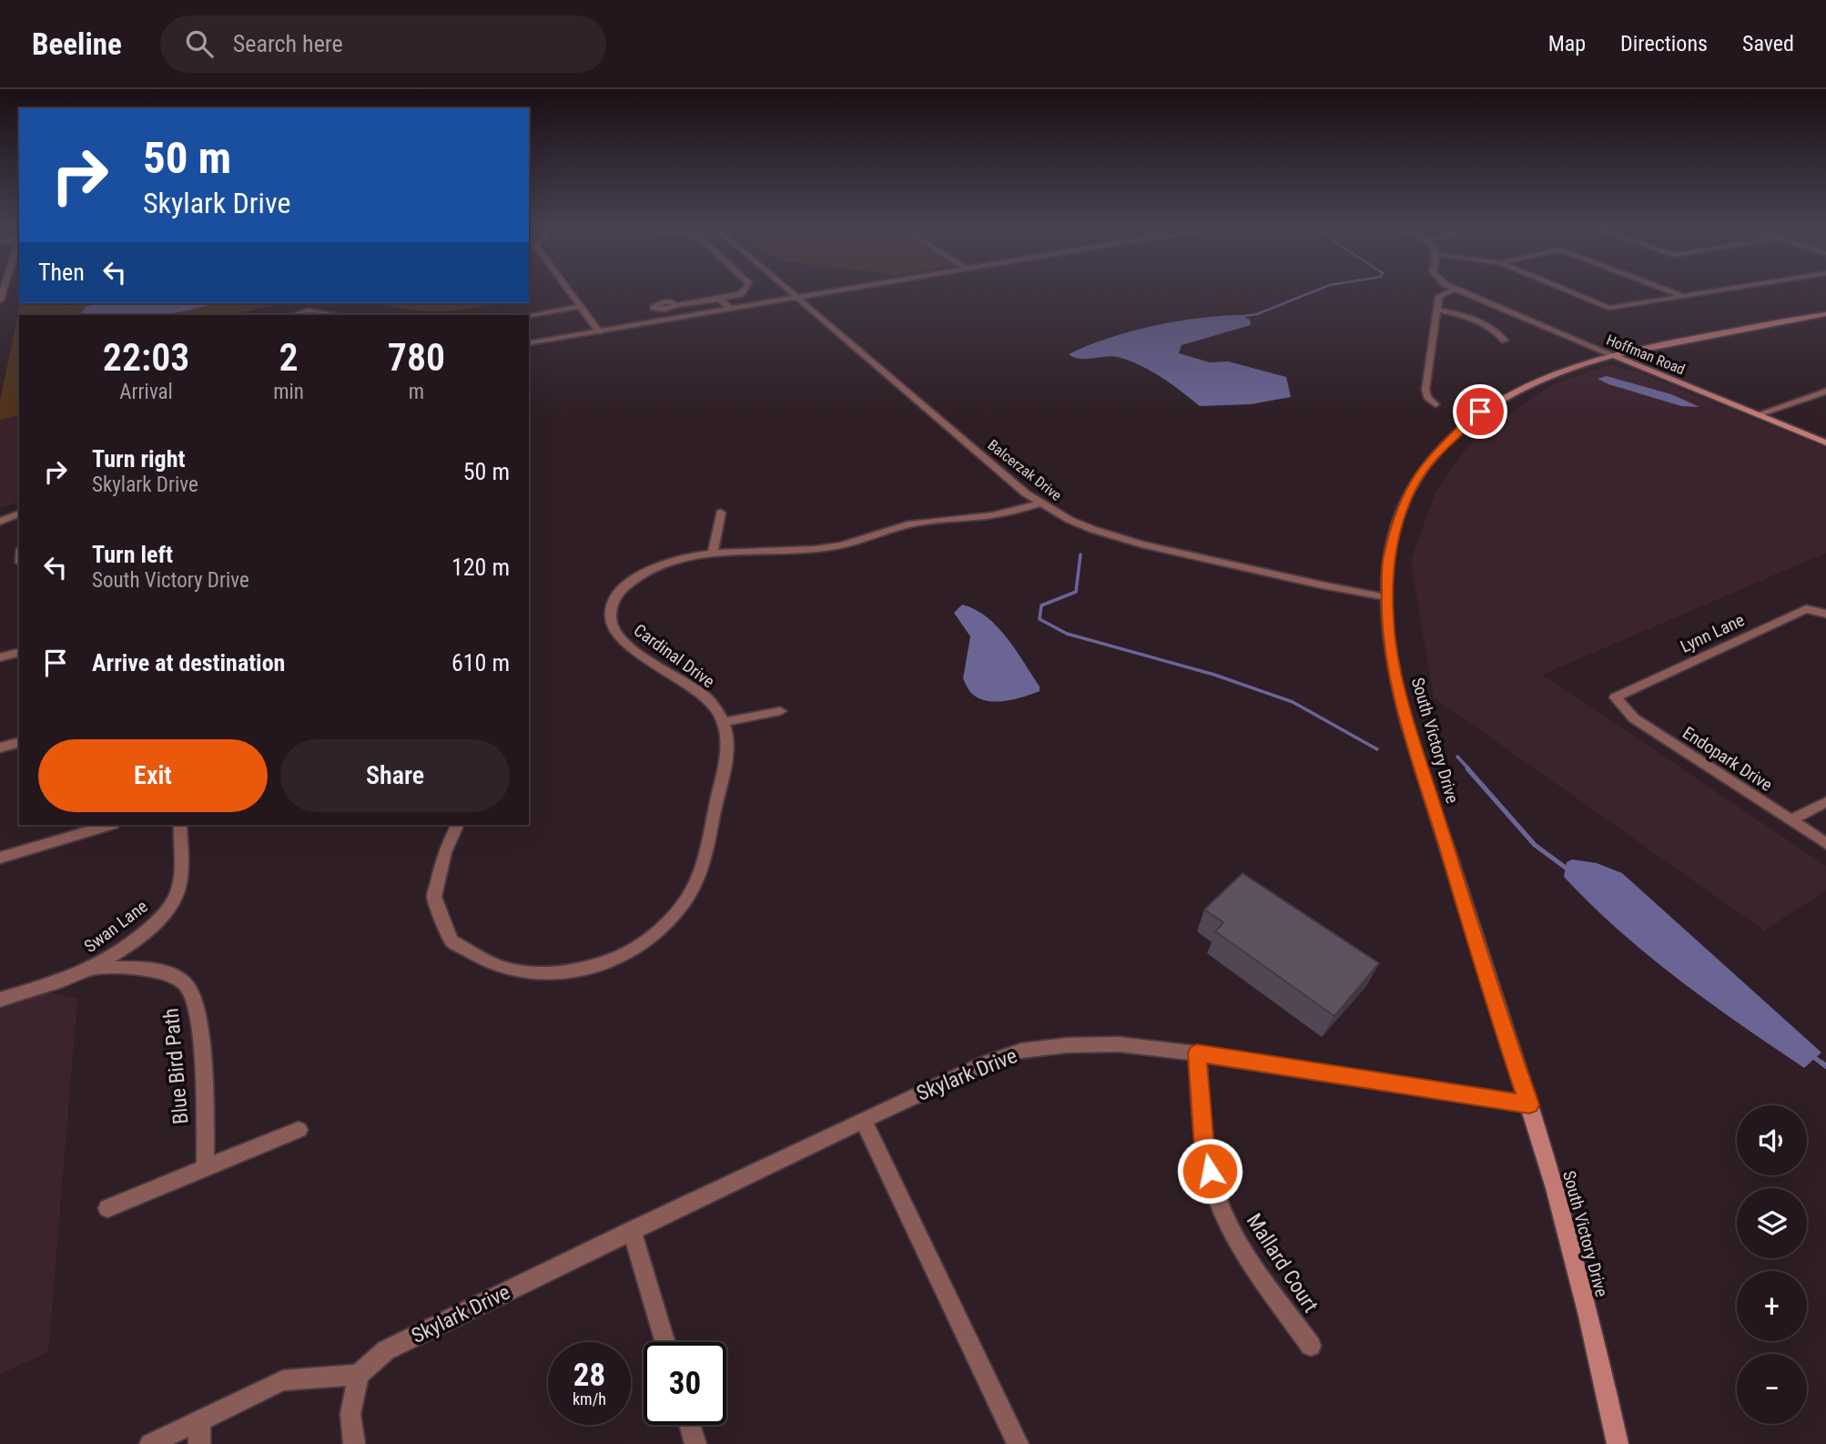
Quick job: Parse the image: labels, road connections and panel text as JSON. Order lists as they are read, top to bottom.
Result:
{
  "streets": {
    "main road": ["Hoffman Road", "South Victory Drive"],
    "street": [
      "Balcerzak Drive",
      "Lynn Lane",
      "Cardinal Drive",
      "Endopark Drive",
      "Swan Lane",
      "Blue Bird Path",
      "Skylark Drive",
      "Mallard Court"
    ]
  },
  "crossings": [
    ["Hoffman Road", "South Victory Drive"],
    ["Balcerzak Drive", "Cardinal Drive"],
    ["Balcerzak Drive", "South Victory Drive"],
    ["Lynn Lane", "Endopark Drive"],
    ["South Victory Drive", "Skylark Drive"],
    ["Swan Lane", "Blue Bird Path"],
    ["Skylark Drive", "Mallard Court"]
  ],
  "page": {
    "header": "Beeline",
    "search": "Search here",
    "nav": ["Map", "Directions", "Saved"],
    "turn": ["50 m", "Skylark Drive"],
    "then": "Then",
    "eta": [
      "22:03",
      "Arrival",
      "2",
      "min",
      "780",
      "m"
    ],
    "list": [
      {
        "name": "Turn right",
        "note": "Skylark Drive",
        "value": "50 m"
      },
      {
        "name": "Turn left",
        "note": "South Victory Drive",
        "value": "120 m"
      },
      {
        "name": "Arrive at destination",
        "value": "610 m"
      }
    ],
    "buttons": ["Exit", "Share"],
    "map_buttons": ["+", "−"],
    "speed": "28 km/h",
    "limit": "30"
  }
}
